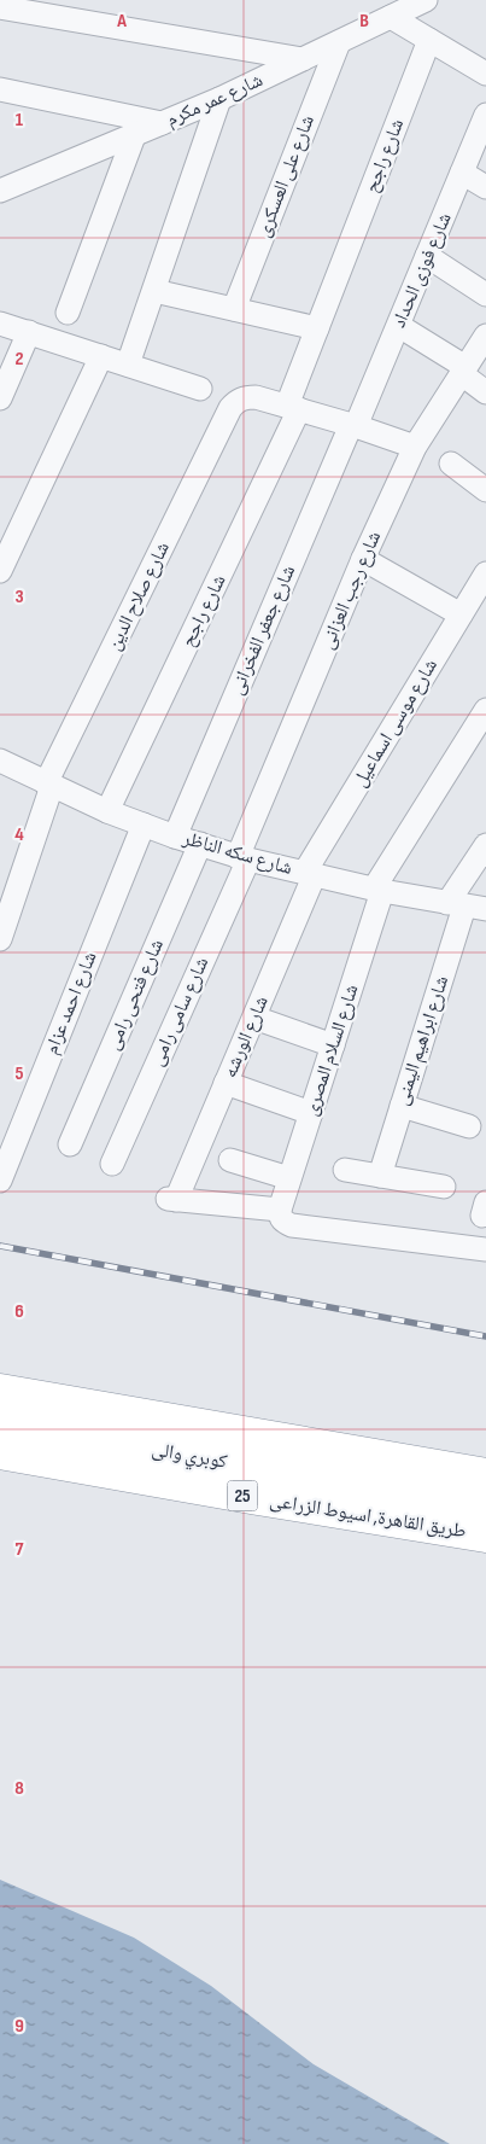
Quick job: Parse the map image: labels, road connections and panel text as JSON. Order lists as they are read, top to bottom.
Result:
{
  "streets": {
    "main road": ["كوبري والى", "25", "طريق القاهرة, اسيوط الزراعى"],
    "street": [
      "شارع عمر مكرم",
      "شارع راجح",
      "شارع على العسكرى",
      "شارع فوزى الحداد",
      "شارع رجب العزانى",
      "شارع صلاح الدين",
      "شارع جعفر الفخرانى",
      "شارع موسى اسماعيل",
      "شارع سكه الناظر",
      "شارع فتحى رامى",
      "شارع احمد عزام",
      "شارع سامى رامى",
      "شارع الورشه",
      "شارع ابراهيم اليمنى",
      "شارع السلام المصرى"
    ]
  },
  "crossings": [
    ["شارع عمر مكرم", "شارع على العسكرى"],
    ["شارع راجح", "شارع صلاح الدين"],
    ["شارع راجح", "شارع سكه الناظر"],
    ["شارع فوزى الحداد", "شارع جعفر الفخرانى"],
    ["شارع رجب العزانى", "شارع سكه الناظر"],
    ["شارع رجب العزانى", "شارع سامى رامى"],
    ["شارع صلاح الدين", "شارع سكه الناظر"],
    ["شارع جعفر الفخرانى", "شارع سكه الناظر"],
    ["شارع موسى اسماعيل", "شارع سكه الناظر"],
    ["شارع موسى اسماعيل", "شارع الورشه"],
    ["شارع سكه الناظر", "شارع فتحى رامى"],
    ["شارع سكه الناظر", "شارع احمد عزام"],
    ["شارع سكه الناظر", "شارع سامى رامى"],
    ["شارع سكه الناظر", "شارع الورشه"],
    ["شارع سكه الناظر", "شارع ابراهيم اليمنى"],
    ["شارع سكه الناظر", "شارع السلام المصرى"],
    ["شارع الورشه", "شارع السلام المصرى"],
    ["كوبري والى", "طريق القاهرة, اسيوط الزراعى"]
  ],
  "grid": {
    "columns": ["A", "B"],
    "rows": [
      "1",
      "2",
      "3",
      "4",
      "5",
      "6",
      "7",
      "8",
      "9"
    ]
  }
}
